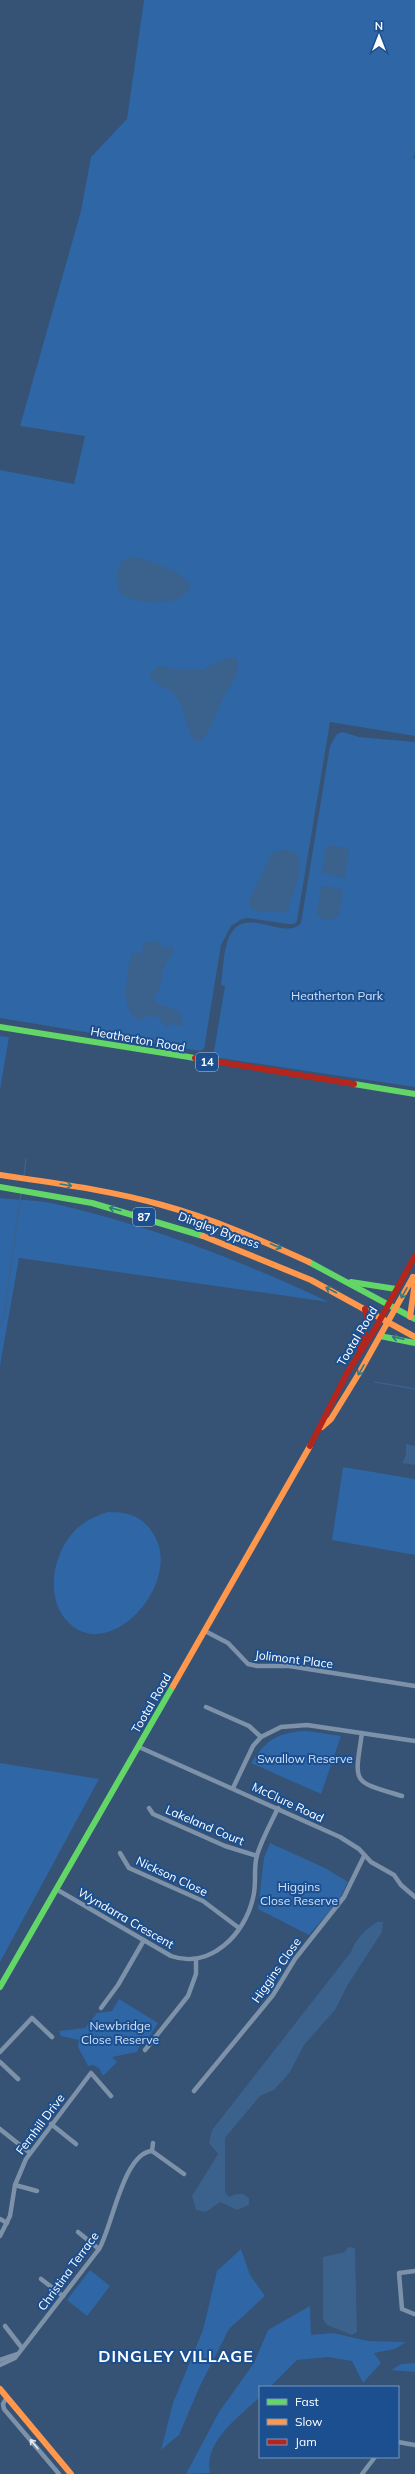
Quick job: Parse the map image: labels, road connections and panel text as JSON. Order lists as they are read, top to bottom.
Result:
{
  "streets": {
    "main road": [
      "Heatherton Road",
      "14",
      "87",
      "Dingley Bypass",
      "Tootal Road"
    ],
    "street": [
      "Jolimont Place",
      "McClure Road",
      "Lakeland Court",
      "Nickson Close",
      "Wyndarra Crescent",
      "Higgins Close",
      "Fernhill Drive",
      "Christina Terrace"
    ]
  },
  "crossings": [
    ["Dingley Bypass", "Tootal Road"],
    ["Tootal Road", "Jolimont Place"],
    ["Tootal Road", "McClure Road"],
    ["Tootal Road", "Wyndarra Crescent"],
    ["McClure Road", "Higgins Close"]
  ],
  "districts": ["DINGLEY VILLAGE"],
  "parks": [
    "Heatherton Park",
    "Swallow Reserve",
    "Higgins Close Reserve",
    "Newbridge Close Reserve"
  ],
  "legend": ["Fast", "Slow", "Jam"],
  "north": "top"
}
